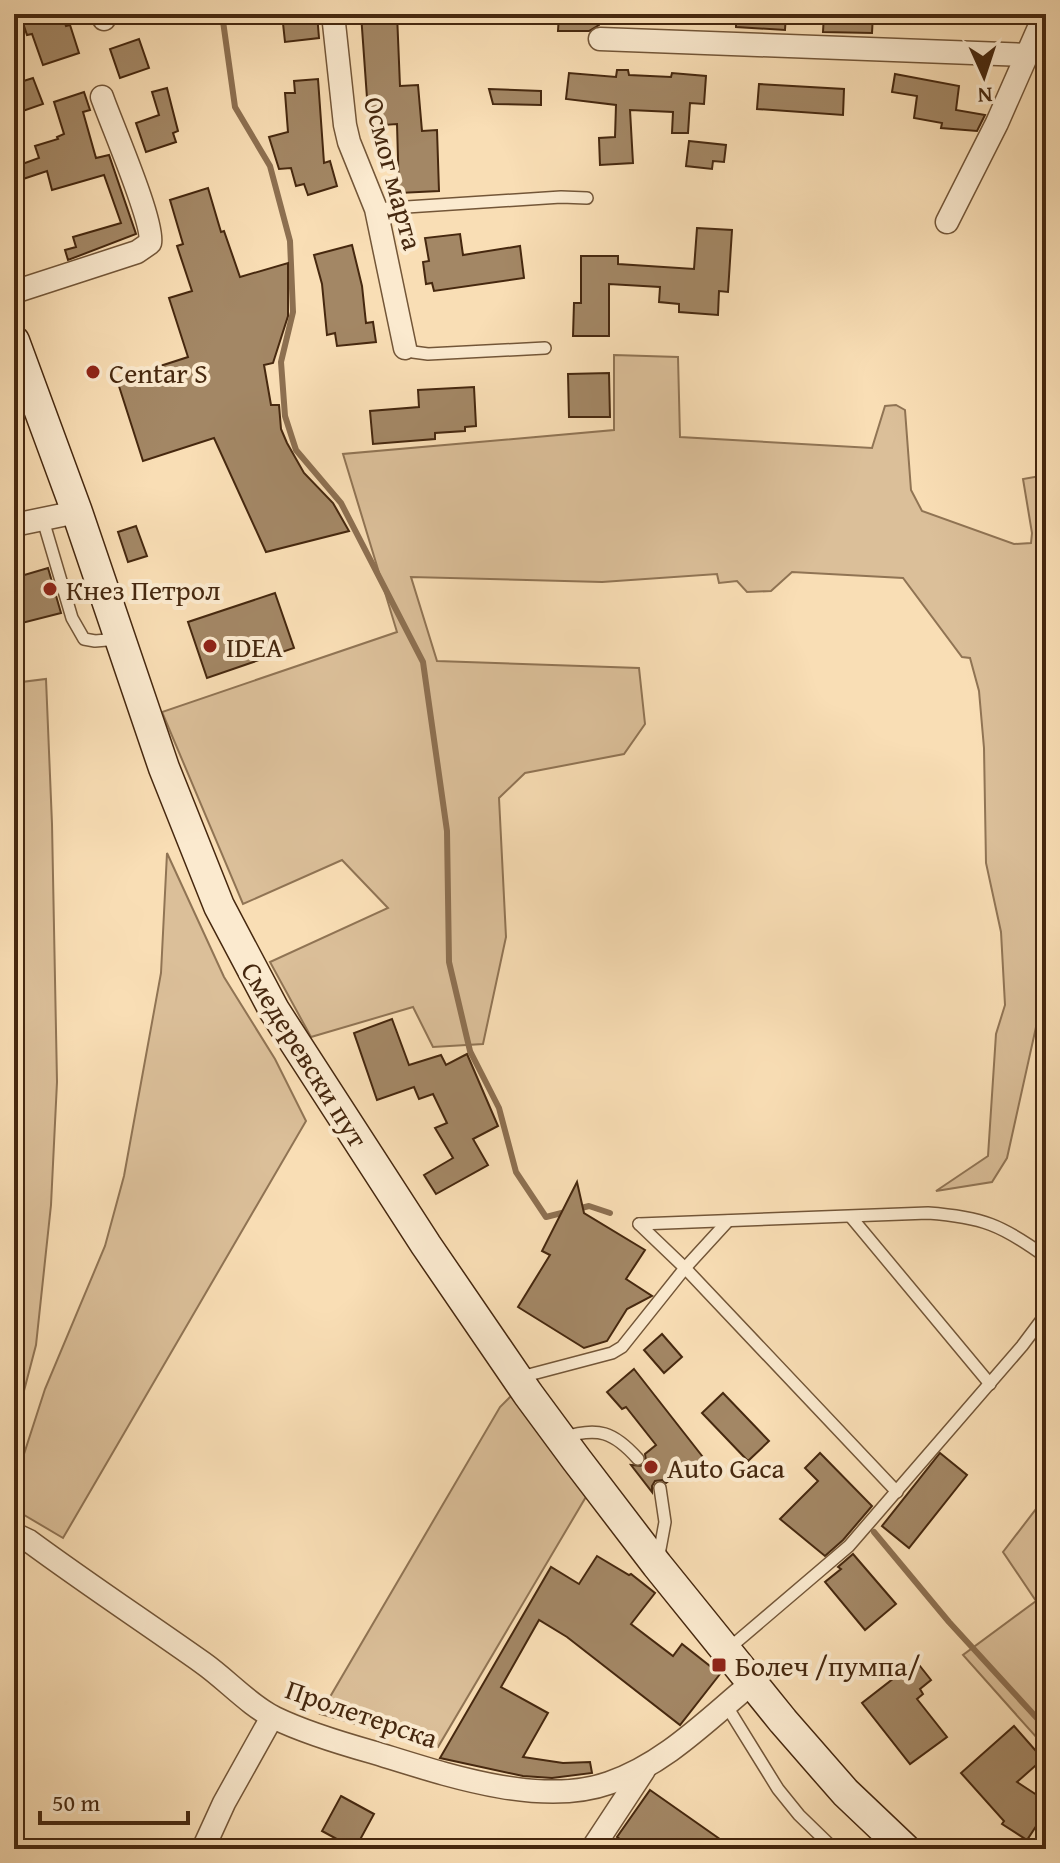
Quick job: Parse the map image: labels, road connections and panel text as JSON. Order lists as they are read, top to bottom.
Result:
{
  "streets": {
    "main road": ["Смедеревски пут"],
    "street": ["Осмог марта", "Пролетерска"]
  },
  "places": {
    "other": [
      "Centar S",
      "Кнез Петрол",
      "IDEA",
      "Auto Gaca"
    ],
    "transit": ["Болеч /пумпа/"]
  },
  "scale_bar": "50 m",
  "north": "bottom"
}
